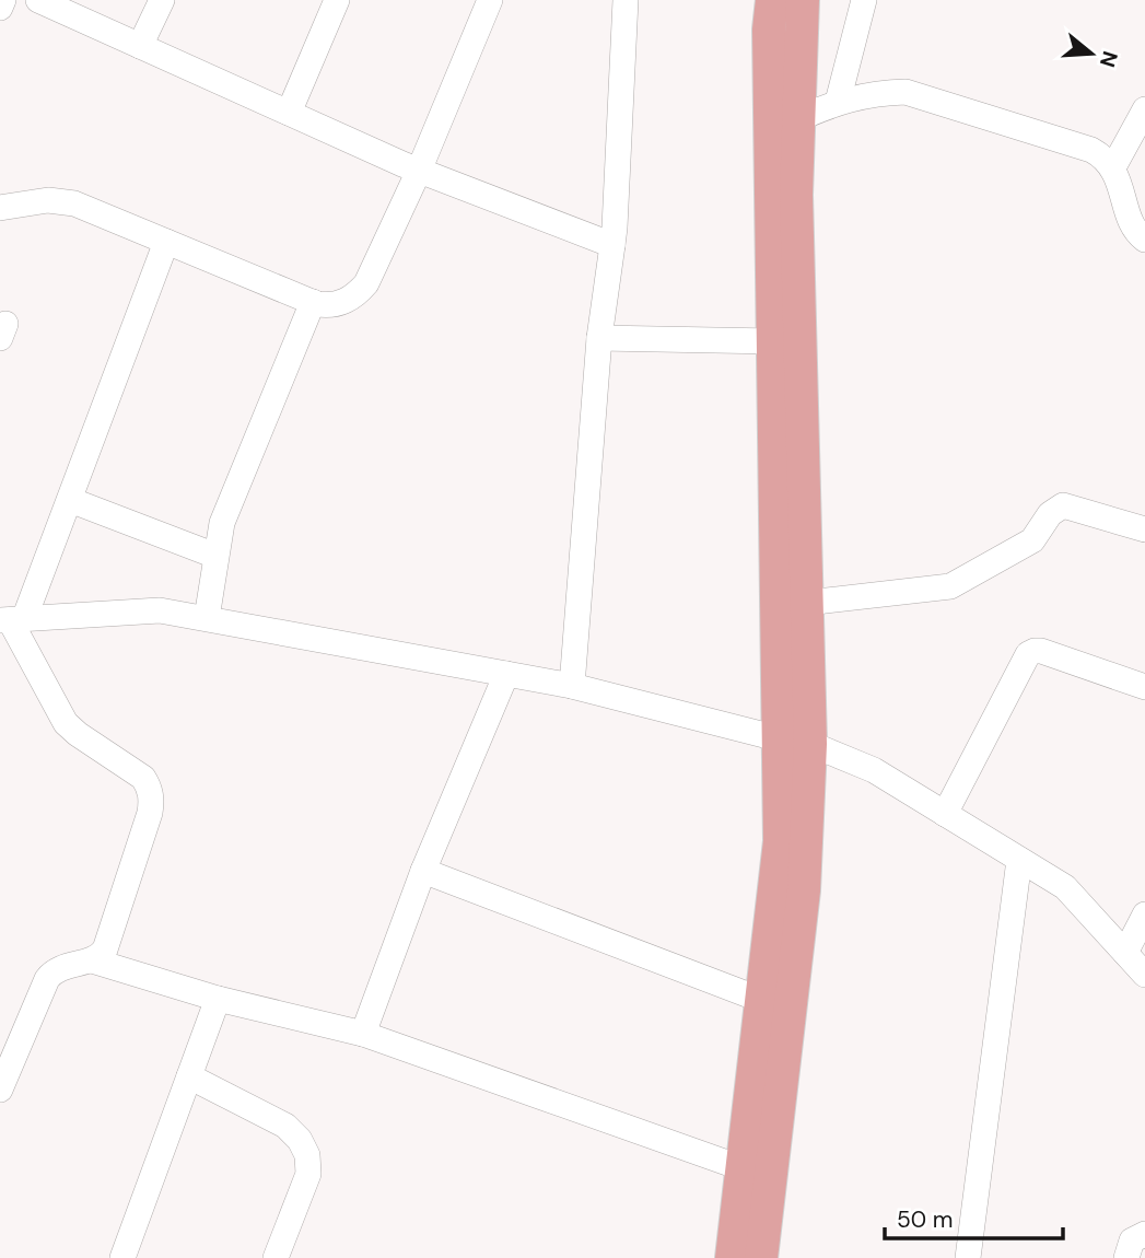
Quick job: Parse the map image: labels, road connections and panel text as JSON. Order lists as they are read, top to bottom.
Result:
{
  "scale_bar": "50 m",
  "north": "right"
}
